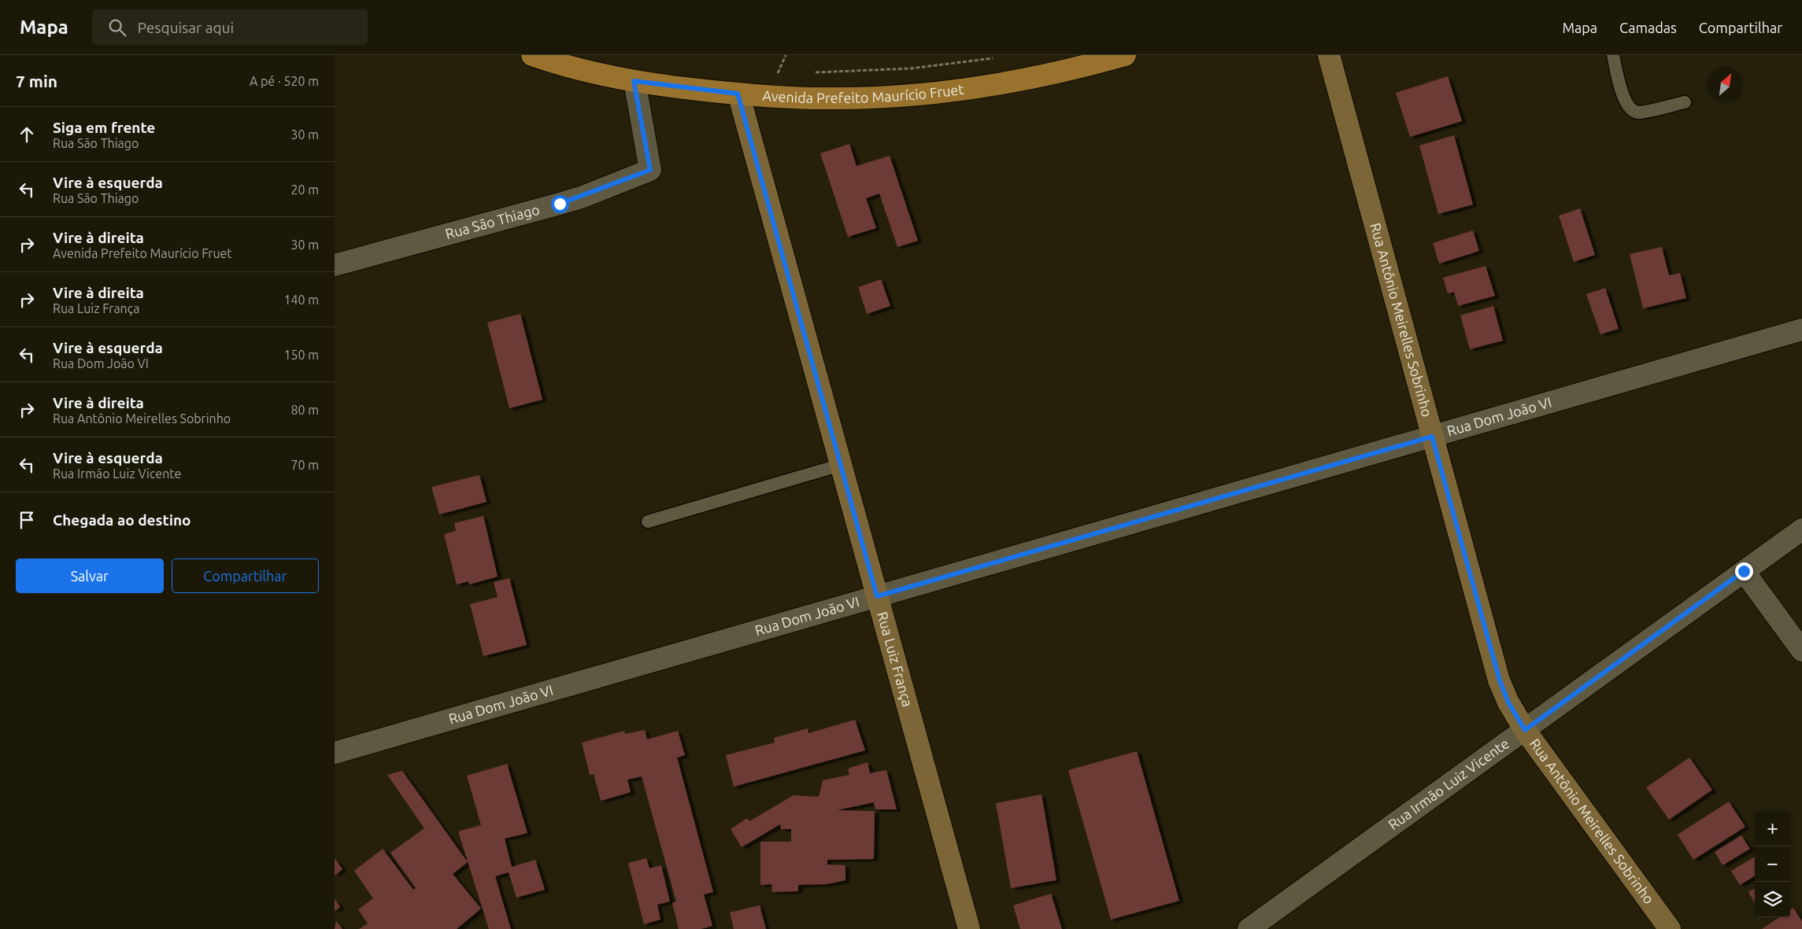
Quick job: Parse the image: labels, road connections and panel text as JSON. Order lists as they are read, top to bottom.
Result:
{
  "streets": {
    "main road": ["Avenida Prefeito Maurício Fruet"],
    "street": [
      "Rua São Thiago",
      "Rua Antônio Meirelles Sobrinho",
      "Rua Dom João VI",
      "Rua Luiz França",
      "Rua Irmão Luiz Vicente"
    ]
  },
  "crossings": [
    ["Avenida Prefeito Maurício Fruet", "Rua São Thiago"],
    ["Avenida Prefeito Maurício Fruet", "Rua Luiz França"],
    ["Rua Antônio Meirelles Sobrinho", "Rua Dom João VI"],
    ["Rua Antônio Meirelles Sobrinho", "Rua Irmão Luiz Vicente"],
    ["Rua Dom João VI", "Rua Luiz França"]
  ],
  "north": "top right",
  "page": {
    "header": "Mapa",
    "search": "Pesquisar aqui",
    "nav": ["Mapa", "Camadas", "Compartilhar"],
    "heading": ["7 min", "A pé · 520 m"],
    "list": [
      ["Siga em frente", "Rua São Thiago", "30 m"],
      ["Vire à esquerda", "Rua São Thiago", "20 m"],
      ["Vire à direita", "Avenida Prefeito Maurício Fruet", "30 m"],
      ["Vire à direita", "Rua Luiz França", "140 m"],
      ["Vire à esquerda", "Rua Dom João VI", "150 m"],
      ["Vire à direita", "Rua Antônio Meirelles Sobrinho", "80 m"],
      ["Vire à esquerda", "Rua Irmão Luiz Vicente", "70 m"],
      "Chegada ao destino"
    ],
    "buttons": ["Salvar", "Compartilhar"],
    "map_buttons": ["+", "−"]
  }
}
